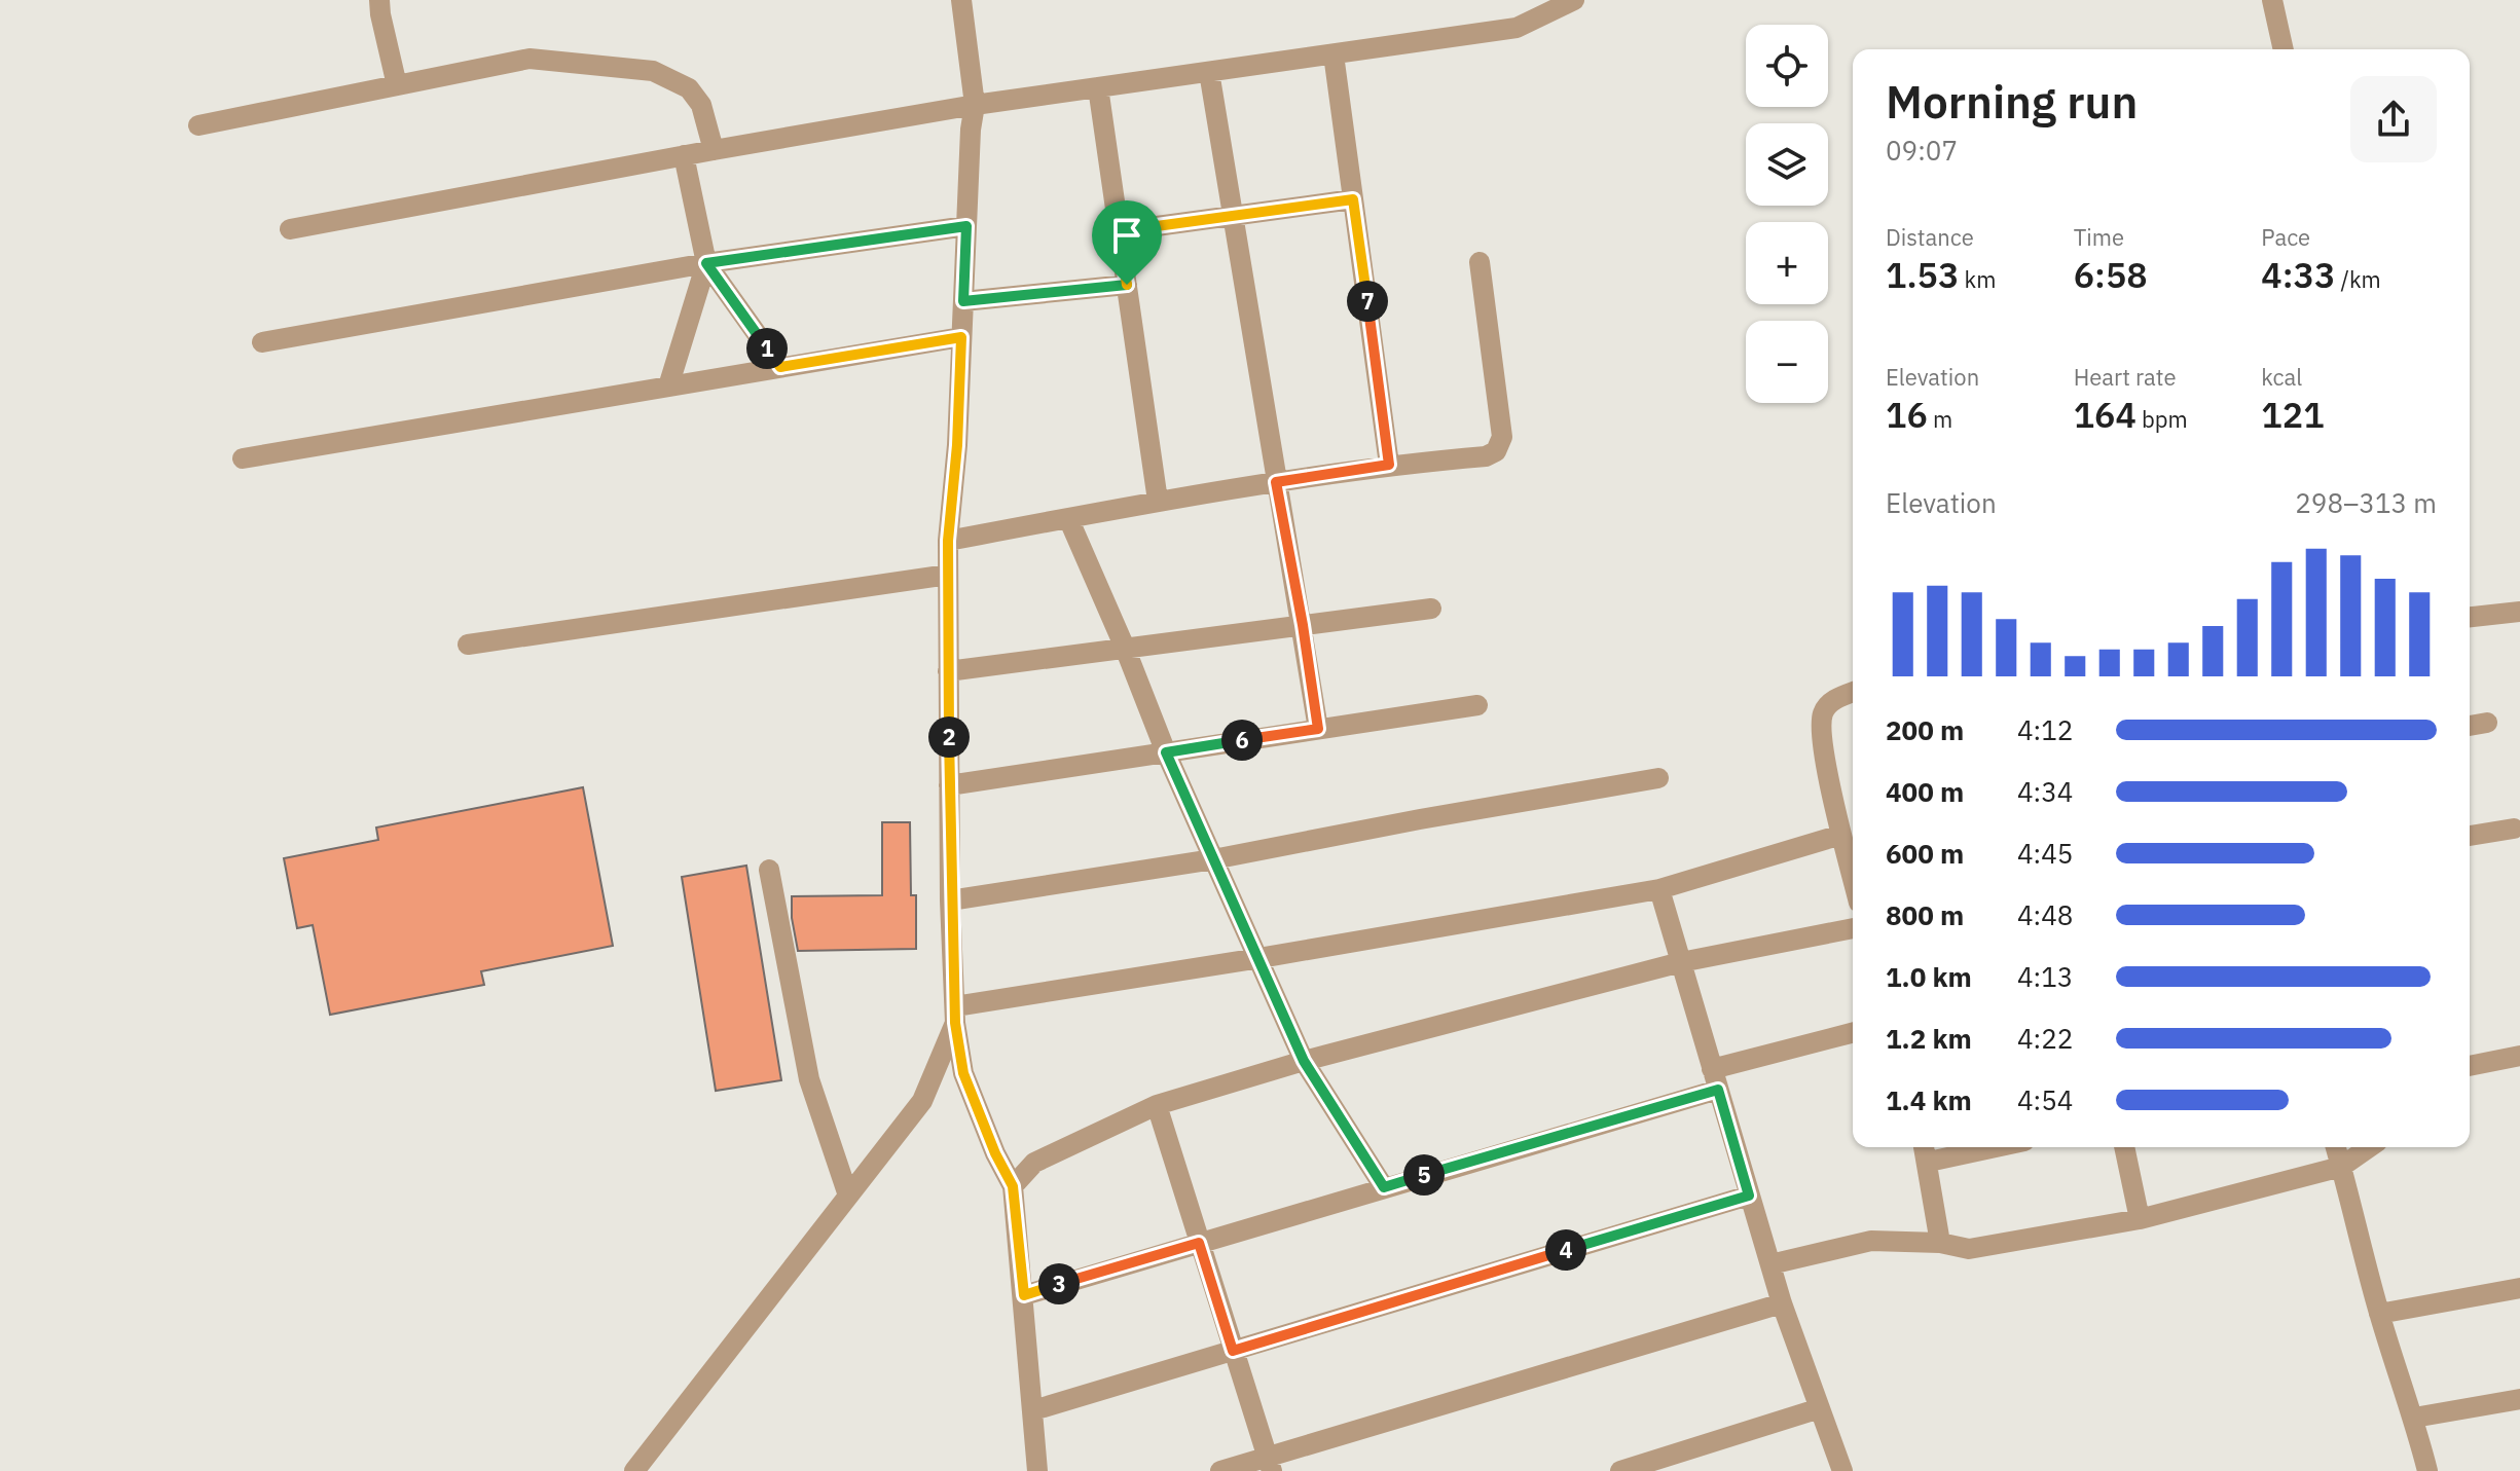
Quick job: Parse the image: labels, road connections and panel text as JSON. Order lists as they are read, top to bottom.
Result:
{
  "page": {
    "map_buttons": ["+", "−"],
    "heading": ["Morning run", "09:07"],
    "stats": [
      ["Distance", "1.53 km"],
      ["Time", "6:58"],
      ["Pace", "4:33 /km"],
      ["Elevation", "16 m"],
      ["Heart rate", "164 bpm"],
      ["kcal", "121"]
    ],
    "pins": [
      "7",
      "1",
      "2",
      "6",
      "5",
      "4",
      "3"
    ],
    "chart": ["Elevation", "298–313 m"],
    "list": [
      {
        "name": "200 m",
        "note": "4:12"
      },
      {
        "name": "400 m",
        "note": "4:34"
      },
      {
        "name": "600 m",
        "note": "4:45"
      },
      {
        "name": "800 m",
        "note": "4:48"
      },
      {
        "name": "1.0 km",
        "note": "4:13"
      },
      {
        "name": "1.2 km",
        "note": "4:22"
      },
      {
        "name": "1.4 km",
        "note": "4:54"
      }
    ]
  }
}
